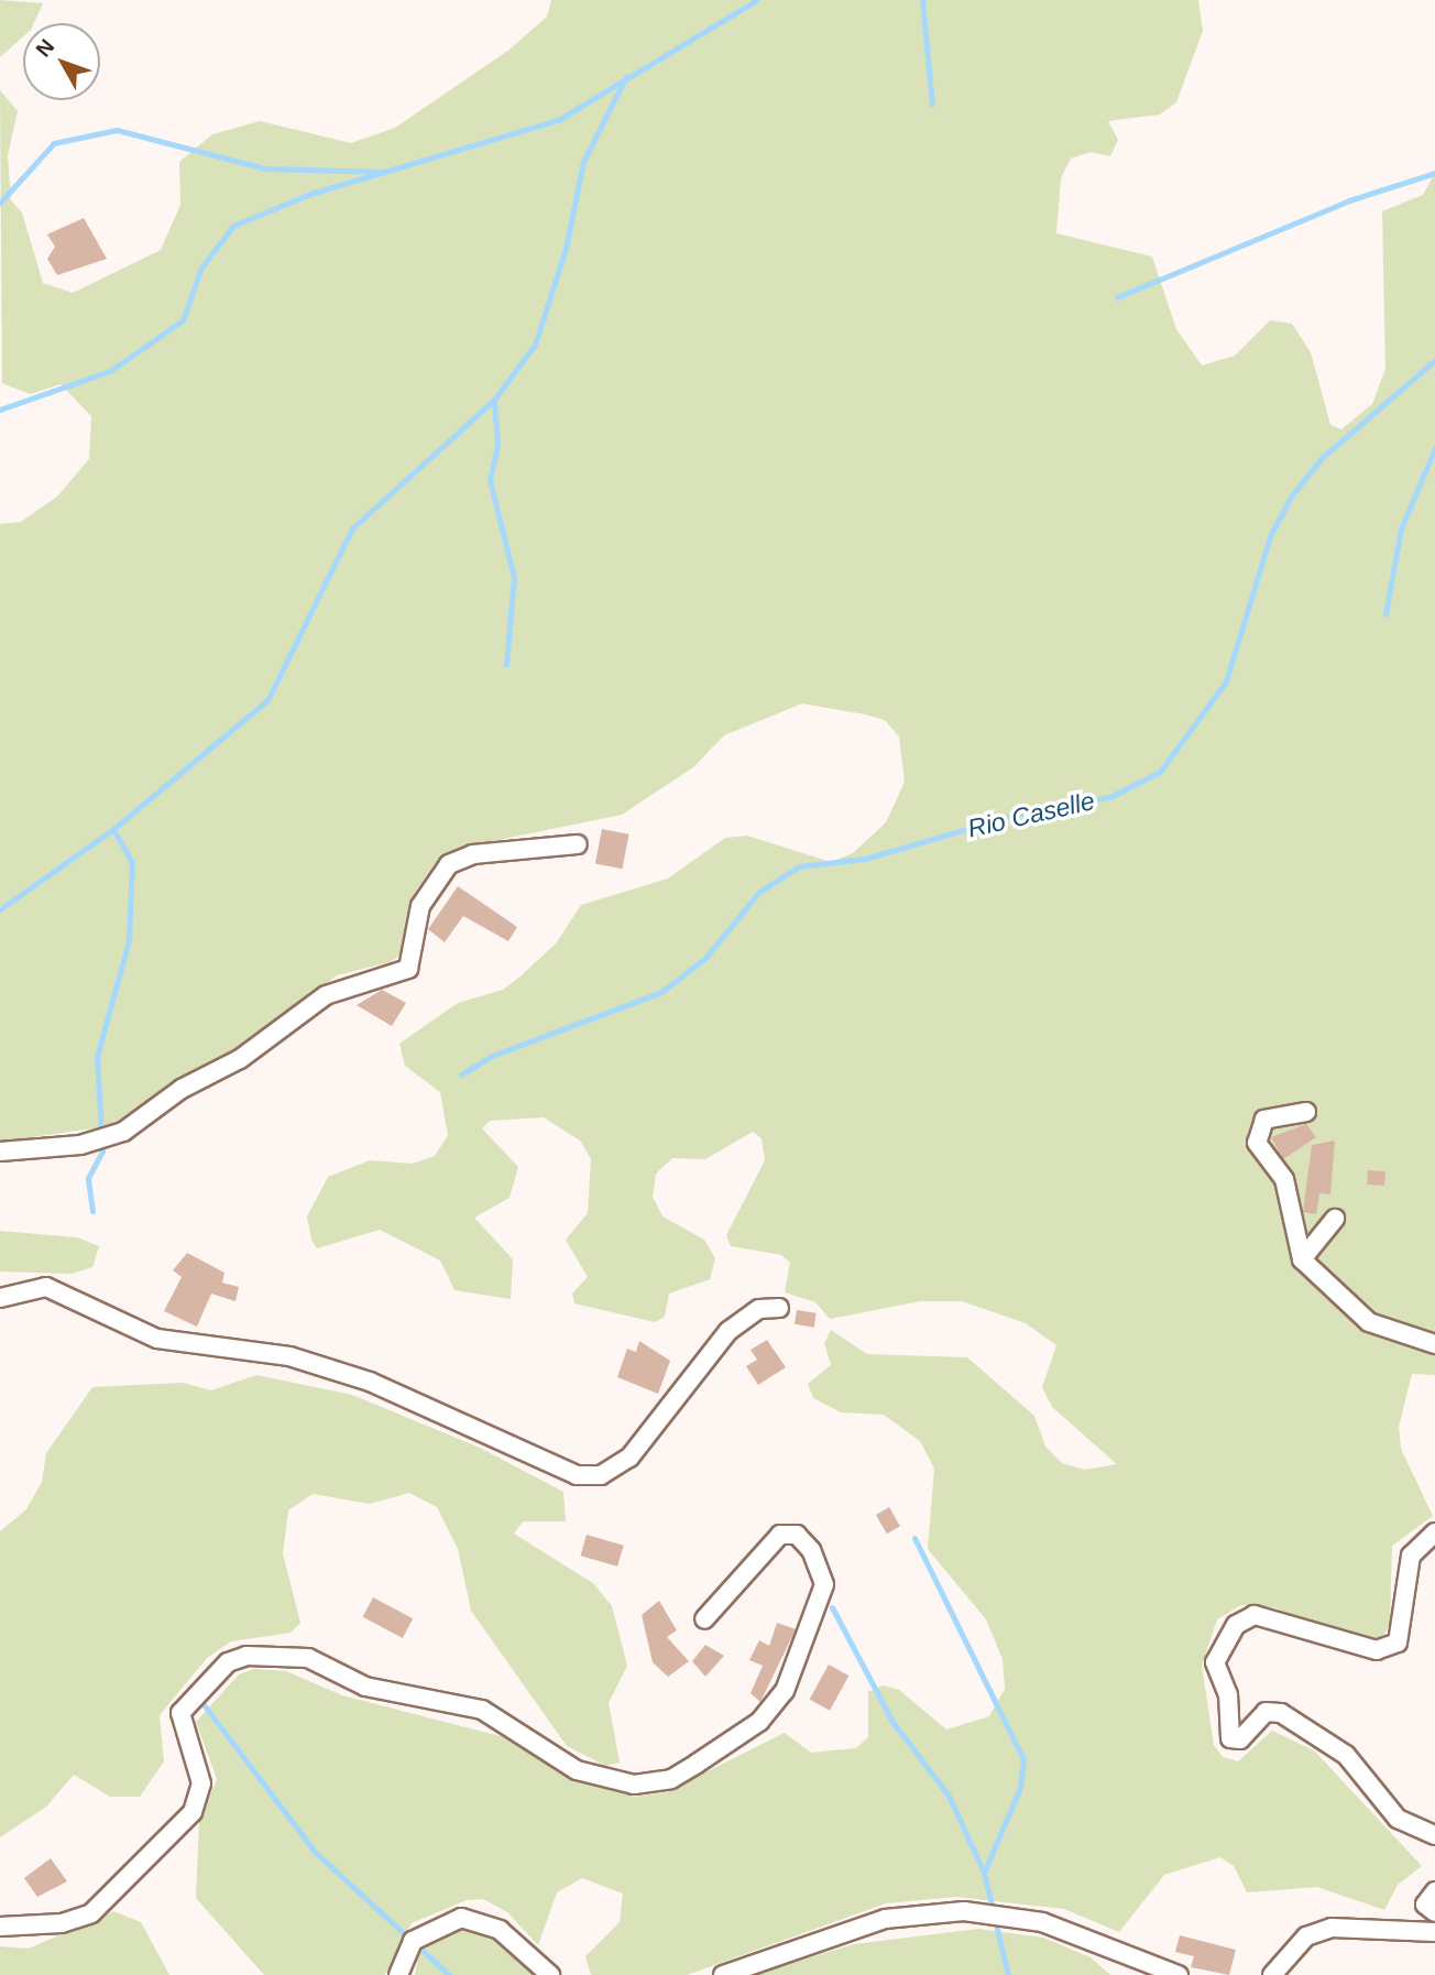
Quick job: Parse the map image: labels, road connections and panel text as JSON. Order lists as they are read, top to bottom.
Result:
{
  "water": ["Rio Caselle"],
  "north": "top left"
}
